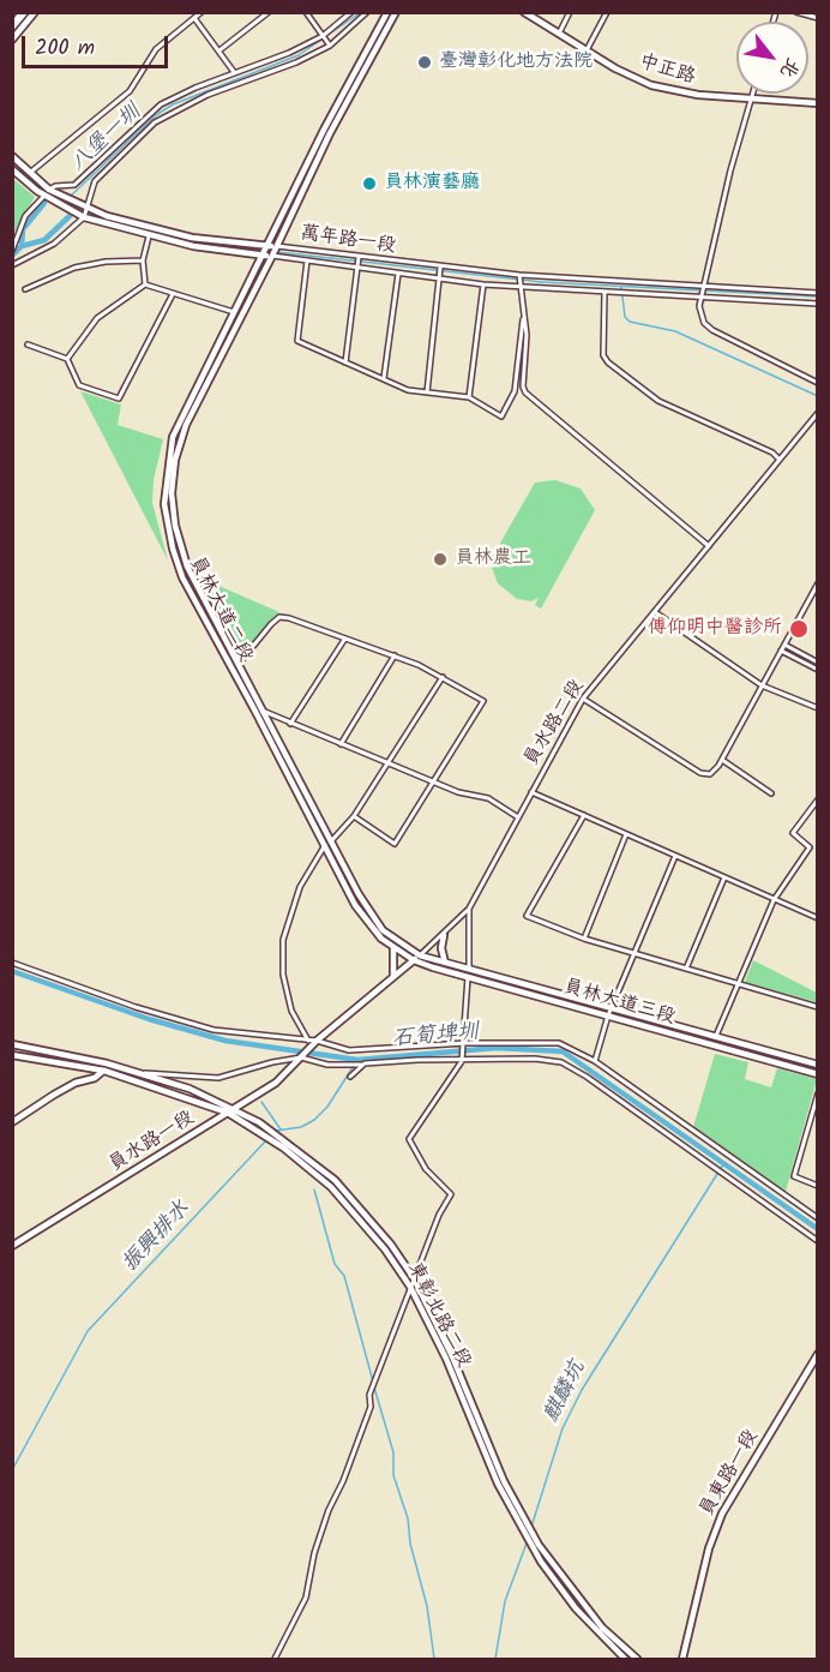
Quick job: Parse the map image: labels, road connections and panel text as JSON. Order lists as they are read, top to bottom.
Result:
{
  "streets": {
    "street": [
      "中正路",
      "萬年路一段",
      "員林大道二段",
      "員水路二段",
      "員林大道三段",
      "員水路一段",
      "東彰北路二段",
      "員東路一段"
    ]
  },
  "crossings": [
    ["萬年路一段", "員林大道二段"],
    ["員林大道二段", "員水路二段"],
    ["員林大道二段", "員林大道三段"],
    ["員水路二段", "員林大道三段"],
    ["員水路二段", "員水路一段"],
    ["員水路一段", "東彰北路二段"]
  ],
  "water": [
    "八堡一圳",
    "石筍埤圳",
    "振興排水",
    "麒麟坑"
  ],
  "places": [
    "臺灣彰化地方法院",
    "員林演藝廳",
    "員林農工",
    "傅仰明中醫診所"
  ],
  "scale_bar": "200 m",
  "north": "bottom right"
}
